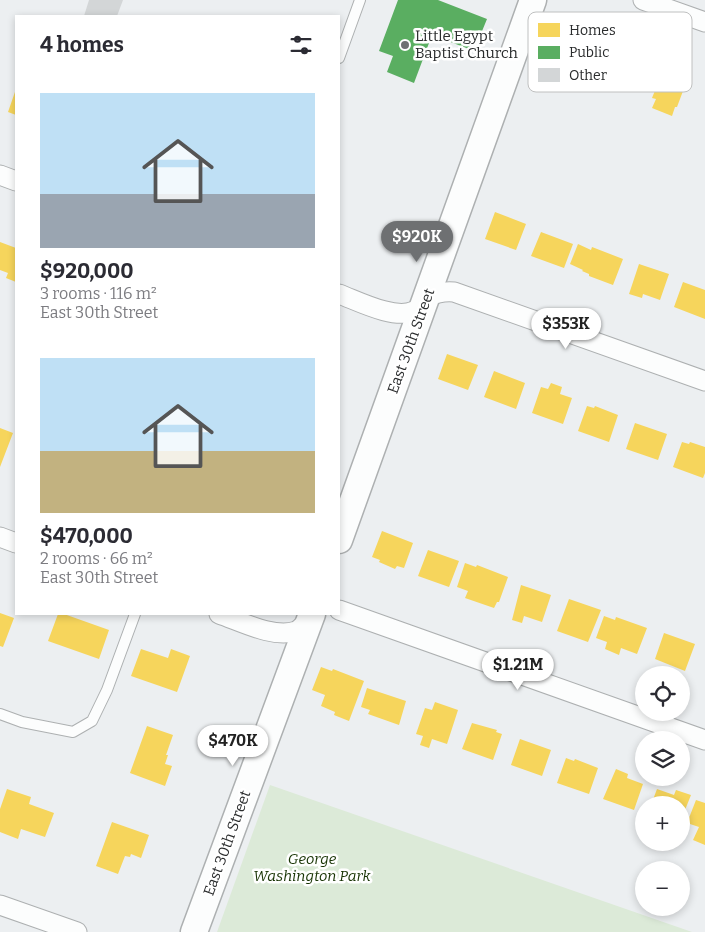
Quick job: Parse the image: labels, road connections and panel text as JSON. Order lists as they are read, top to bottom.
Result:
{
  "streets": {
    "main road": ["East 30th Street"]
  },
  "parks": ["George Washington Park"],
  "places": ["Little Egypt Baptist Church"],
  "legend": ["Homes", "Public", "Other"],
  "page": {
    "heading": "4 homes",
    "list": [
      {
        "name": "$920,000",
        "note": "3 rooms · 116 m² · East 30th Street"
      },
      {
        "name": "$470,000",
        "note": "2 rooms · 66 m² · East 30th Street"
      }
    ],
    "price": [
      "$920K",
      "$353K",
      "$1.21M",
      "$470K"
    ],
    "map_buttons": ["+", "−"]
  }
}
